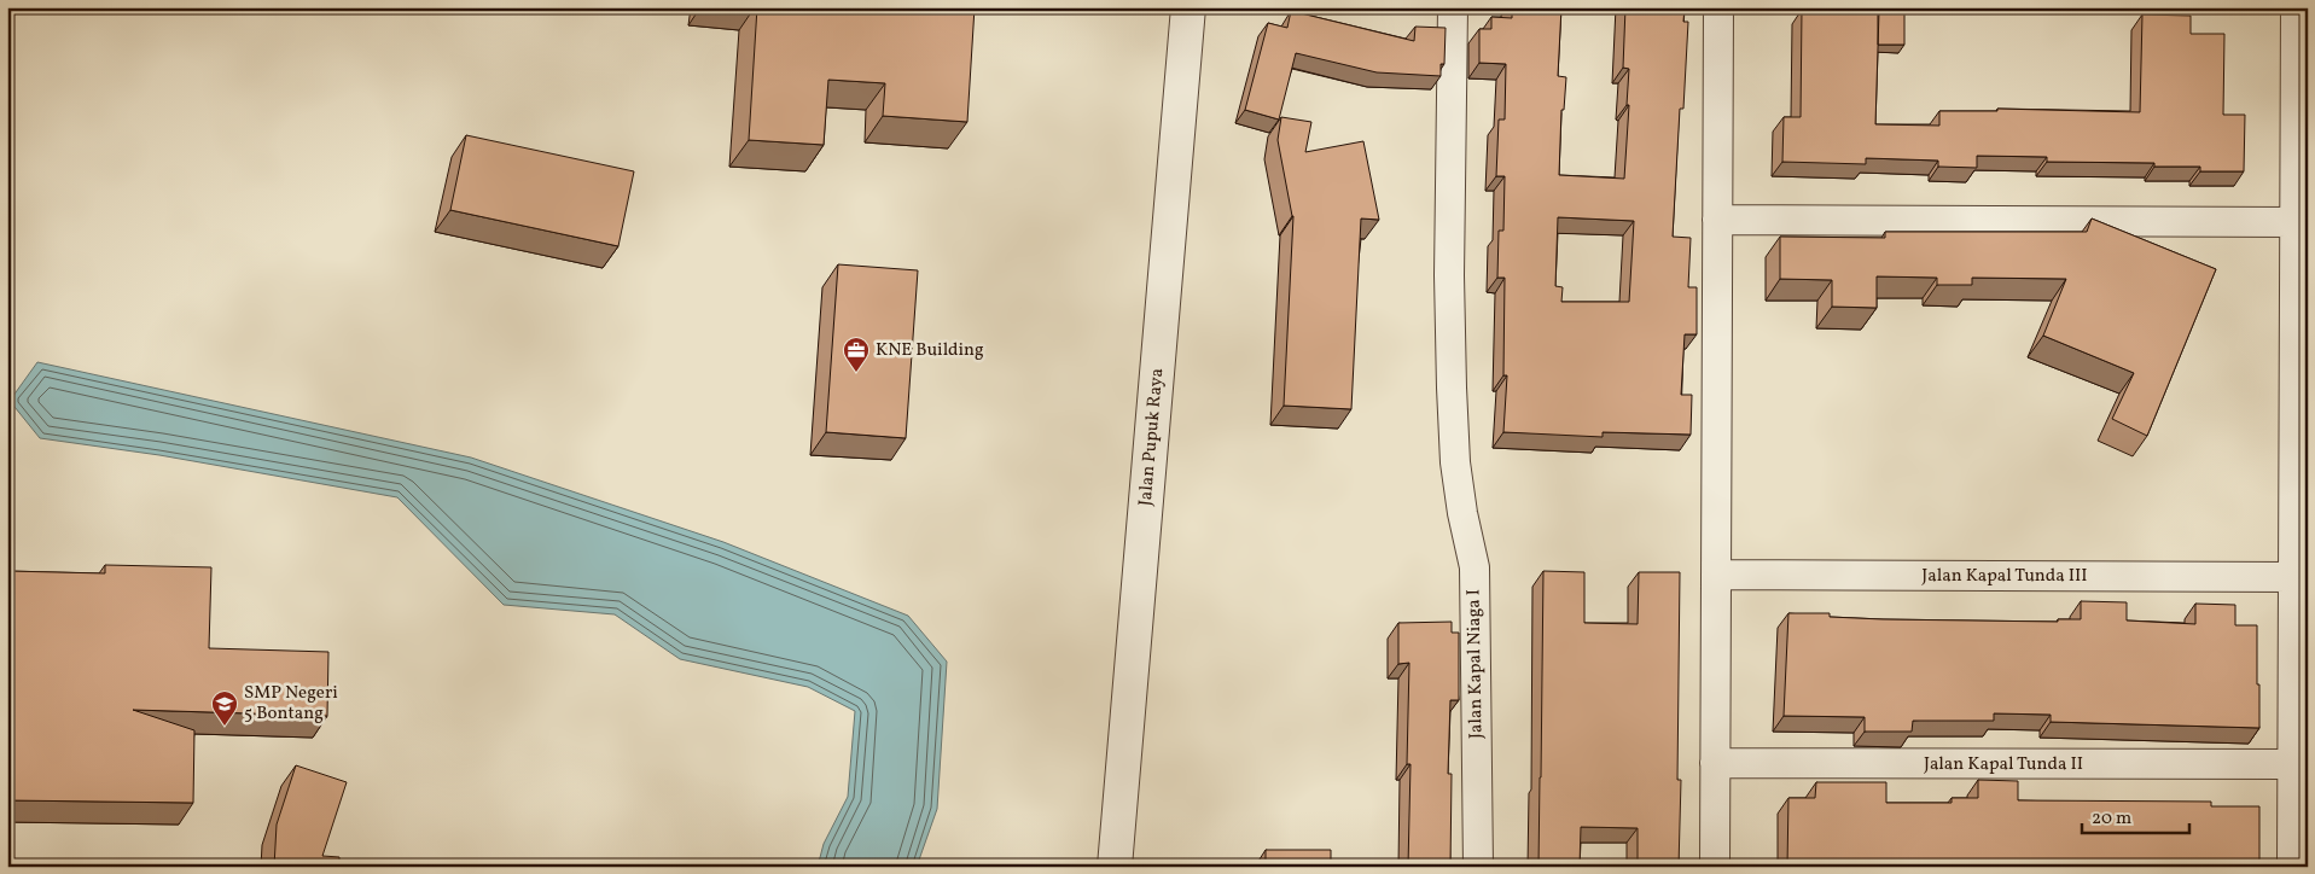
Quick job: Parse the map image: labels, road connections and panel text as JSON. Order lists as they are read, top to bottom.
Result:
{
  "streets": {
    "street": [
      "Jalan Pupuk Raya",
      "Jalan Kapal Tunda III",
      "Jalan Kapal Niaga I",
      "Jalan Kapal Tunda II"
    ]
  },
  "places": {
    "office": ["KNE Building"],
    "school or university": ["SMP Negeri 5 Bontang"]
  },
  "scale_bar": "20 m"
}
